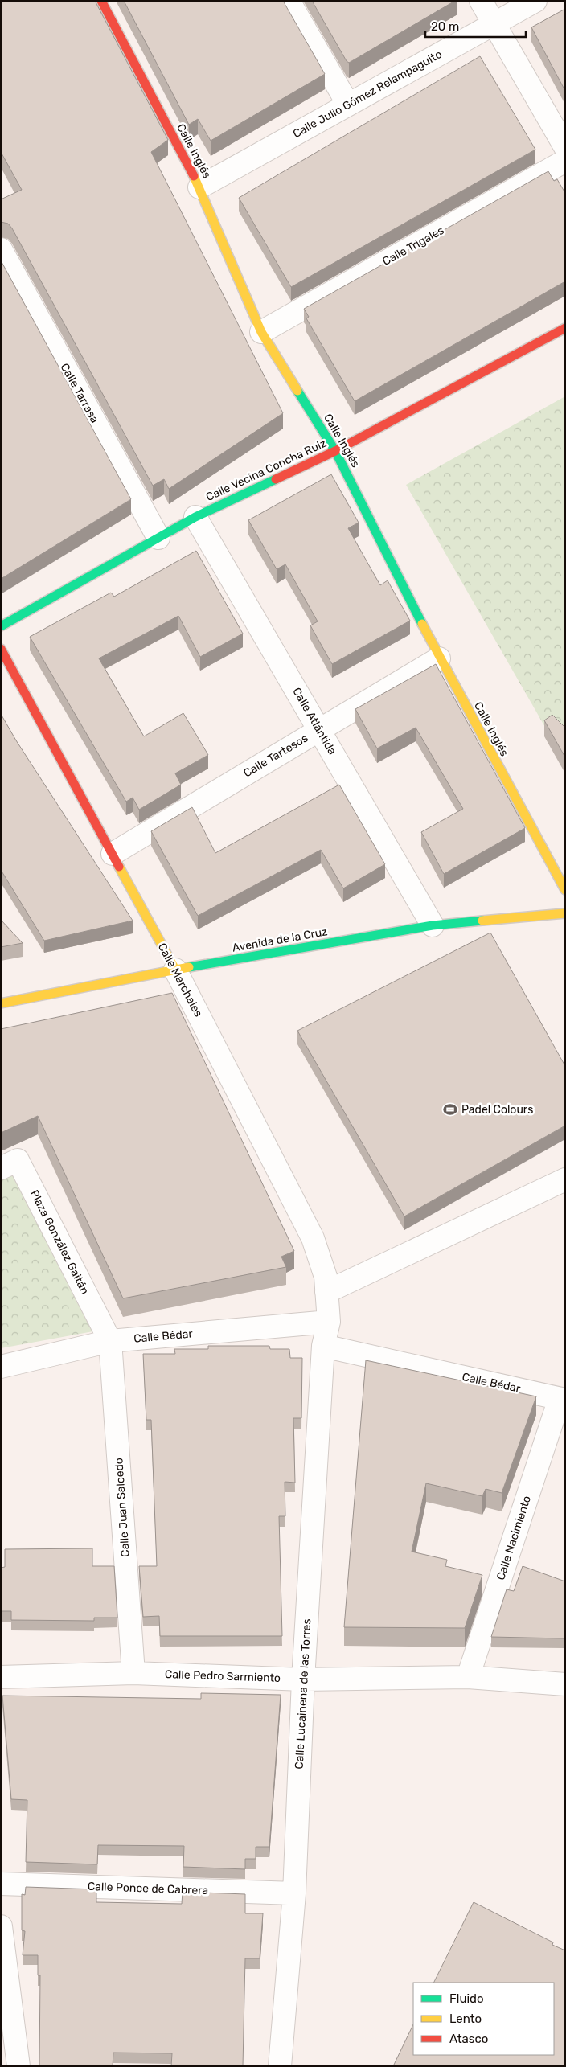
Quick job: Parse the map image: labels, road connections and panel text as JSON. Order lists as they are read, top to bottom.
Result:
{
  "streets": {
    "street": [
      "Calle Julio Gómez Relampaguito",
      "Calle Inglés",
      "Calle Trigales",
      "Calle Tarrasa",
      "Calle Vecina Concha Ruiz",
      "Calle Atlántida",
      "Calle Tartesos",
      "Avenida de la Cruz",
      "Calle Marchales",
      "Plaza González Gaitán",
      "Calle Bédar",
      "Calle Juan Salcedo",
      "Calle Nacimiento",
      "Calle Pedro Sarmiento",
      "Calle Lucainena de las Torres",
      "Calle Ponce de Cabrera"
    ]
  },
  "crossings": [
    ["Calle Julio Gómez Relampaguito", "Calle Inglés"],
    ["Calle Inglés", "Calle Trigales"],
    ["Calle Inglés", "Calle Vecina Concha Ruiz"],
    ["Calle Inglés", "Calle Tartesos"],
    ["Calle Tarrasa", "Calle Vecina Concha Ruiz"],
    ["Calle Vecina Concha Ruiz", "Calle Atlántida"],
    ["Calle Atlántida", "Calle Tartesos"],
    ["Calle Atlántida", "Avenida de la Cruz"],
    ["Calle Tartesos", "Calle Marchales"],
    ["Avenida de la Cruz", "Calle Marchales"],
    ["Calle Marchales", "Calle Bédar"],
    ["Calle Marchales", "Calle Lucainena de las Torres"],
    ["Plaza González Gaitán", "Calle Bédar"],
    ["Plaza González Gaitán", "Calle Juan Salcedo"],
    ["Calle Bédar", "Calle Juan Salcedo"],
    ["Calle Bédar", "Calle Nacimiento"],
    ["Calle Bédar", "Calle Lucainena de las Torres"],
    ["Calle Juan Salcedo", "Calle Pedro Sarmiento"],
    ["Calle Nacimiento", "Calle Pedro Sarmiento"],
    ["Calle Pedro Sarmiento", "Calle Lucainena de las Torres"],
    ["Calle Lucainena de las Torres", "Calle Ponce de Cabrera"]
  ],
  "places": {
    "sports": ["Padel Colours"]
  },
  "legend": ["Fluido", "Lento", "Atasco"],
  "scale_bar": "20 m"
}
